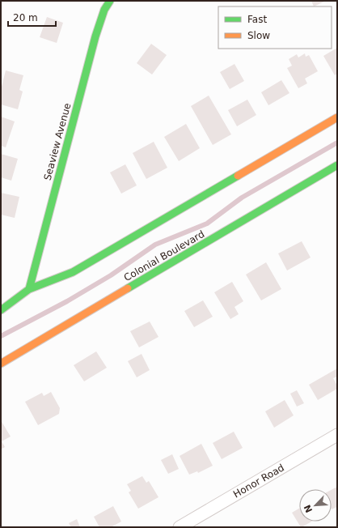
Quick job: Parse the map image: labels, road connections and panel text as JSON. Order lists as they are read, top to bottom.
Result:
{
  "streets": {
    "street": ["Seaview Avenue", "Colonial Boulevard", "Honor Road"]
  },
  "legend": ["Fast", "Slow"],
  "scale_bar": "20 m",
  "north": "bottom left"
}
